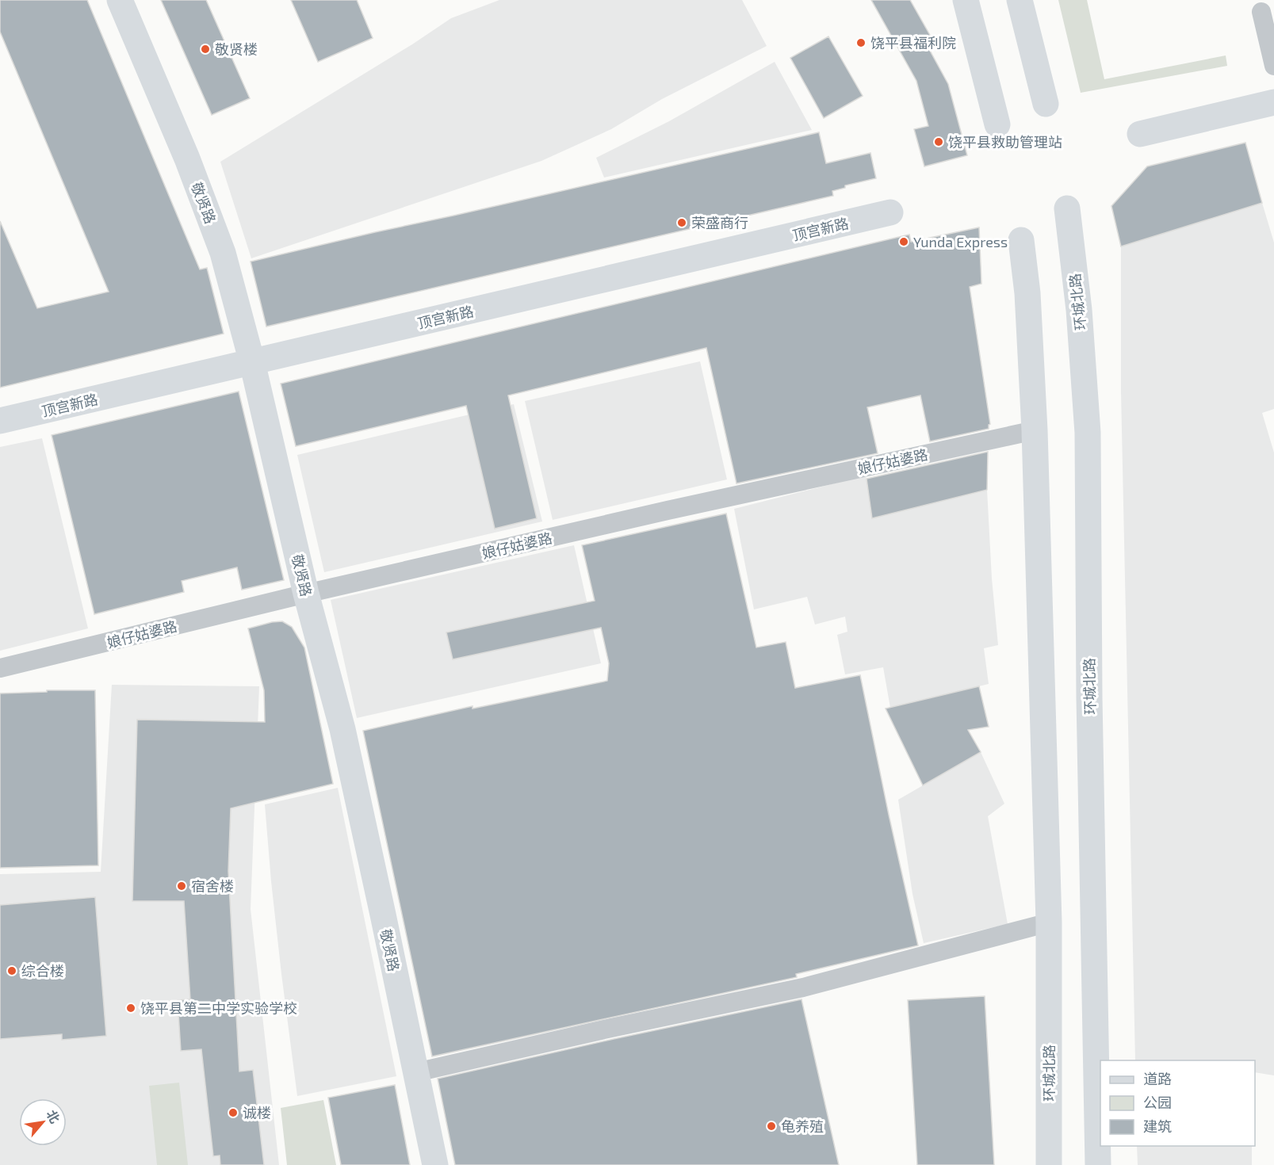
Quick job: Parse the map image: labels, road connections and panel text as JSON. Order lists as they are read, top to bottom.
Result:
{
  "streets": {
    "main road": ["敬贤路", "顶宫新路", "环城北路"],
    "street": ["娘仔姑婆路"]
  },
  "crossings": [
    ["敬贤路", "顶宫新路"],
    ["敬贤路", "娘仔姑婆路"],
    ["环城北路", "娘仔姑婆路"]
  ],
  "places": [
    "饶平县福利院",
    "敬贤楼",
    "饶平县救助管理站",
    "荣盛商行",
    "Yunda Express",
    "宿舍楼",
    "综合楼",
    "饶平县第二中学实验学校",
    "诚楼",
    "龟养殖"
  ],
  "legend": ["道路", "公园", "建筑"],
  "north": "top right"
}
